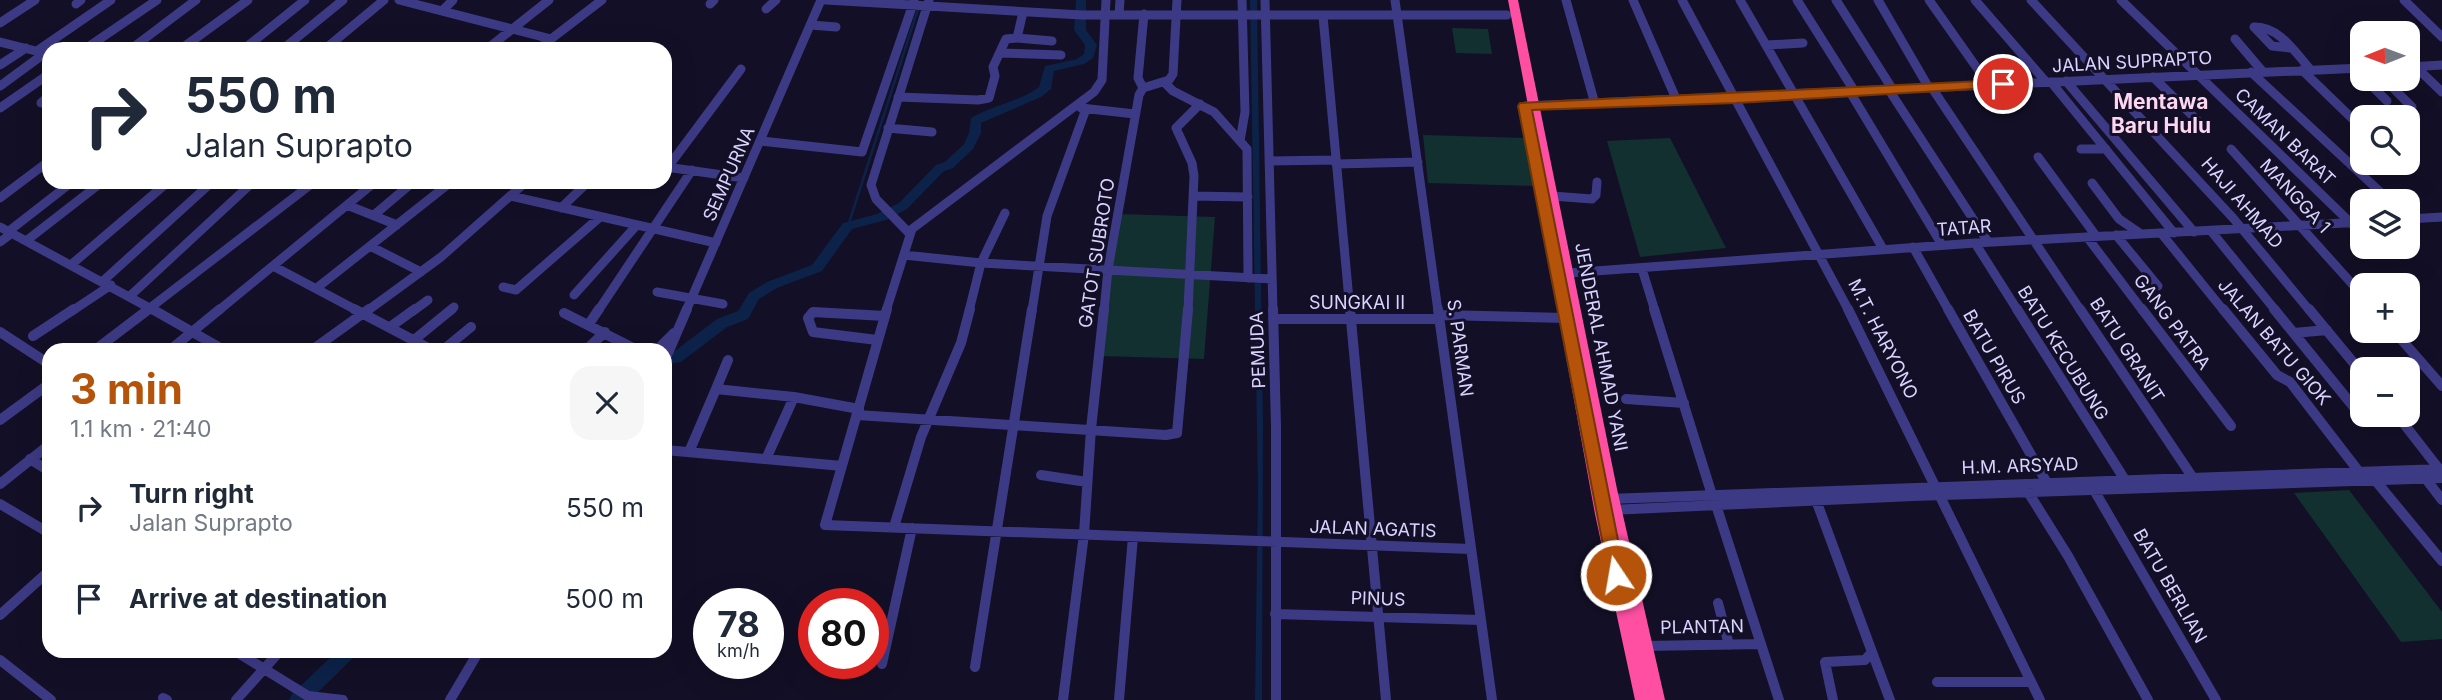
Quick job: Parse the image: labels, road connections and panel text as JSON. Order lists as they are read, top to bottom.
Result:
{
  "streets": {
    "highway": ["JENDERAL AHMAD YANI"],
    "street": [
      "JALAN SUPRAPTO",
      "CAMAN BARAT",
      "SEMPURNA",
      "MANGGA 1",
      "HAJI AHMAD",
      "TATAR",
      "GATOT SUBROTO",
      "SUNGKAI II",
      "GANG PATRA",
      "M.T. HARYONO",
      "JALAN BATU GIOK",
      "S. PARMAN",
      "PEMUDA",
      "BATU GRANIT",
      "BATU KECUBUNG",
      "BATU PIRUS",
      "H.M. ARSYAD",
      "JALAN AGATIS",
      "BATU BERLIAN",
      "PINUS",
      "PLANTAN"
    ]
  },
  "crossings": [
    ["JALAN SUPRAPTO", "CAMAN BARAT"],
    ["JALAN SUPRAPTO", "HAJI AHMAD"],
    ["JALAN SUPRAPTO", "M.T. HARYONO"],
    ["JALAN SUPRAPTO", "JENDERAL AHMAD YANI"],
    ["JALAN SUPRAPTO", "BATU GRANIT"],
    ["MANGGA 1", "TATAR"],
    ["HAJI AHMAD", "TATAR"],
    ["TATAR", "GANG PATRA"],
    ["TATAR", "M.T. HARYONO"],
    ["TATAR", "JALAN BATU GIOK"],
    ["TATAR", "JENDERAL AHMAD YANI"],
    ["TATAR", "BATU GRANIT"],
    ["TATAR", "BATU KECUBUNG"],
    ["TATAR", "BATU PIRUS"],
    ["GATOT SUBROTO", "JALAN AGATIS"],
    ["SUNGKAI II", "JENDERAL AHMAD YANI"],
    ["SUNGKAI II", "S. PARMAN"],
    ["SUNGKAI II", "PEMUDA"],
    ["M.T. HARYONO", "H.M. ARSYAD"],
    ["JALAN BATU GIOK", "H.M. ARSYAD"],
    ["JENDERAL AHMAD YANI", "H.M. ARSYAD"],
    ["JENDERAL AHMAD YANI", "PLANTAN"],
    ["S. PARMAN", "JALAN AGATIS"],
    ["S. PARMAN", "PINUS"],
    ["PEMUDA", "JALAN AGATIS"],
    ["PEMUDA", "PINUS"],
    ["BATU GRANIT", "H.M. ARSYAD"],
    ["BATU KECUBUNG", "H.M. ARSYAD"],
    ["BATU PIRUS", "H.M. ARSYAD"],
    ["H.M. ARSYAD", "BATU BERLIAN"]
  ],
  "districts": ["Mentawa Baru Hulu"],
  "north": "left",
  "page": {
    "map_buttons": ["+", "−"],
    "turn": ["550 m", "Jalan Suprapto"],
    "heading": ["3 min", "1.1 km · 21:40"],
    "list": [
      {
        "name": "Turn right",
        "note": "Jalan Suprapto",
        "value": "550 m"
      },
      {
        "name": "Arrive at destination",
        "value": "500 m"
      }
    ],
    "speed": "78 km/h",
    "limit": "80"
  }
}
